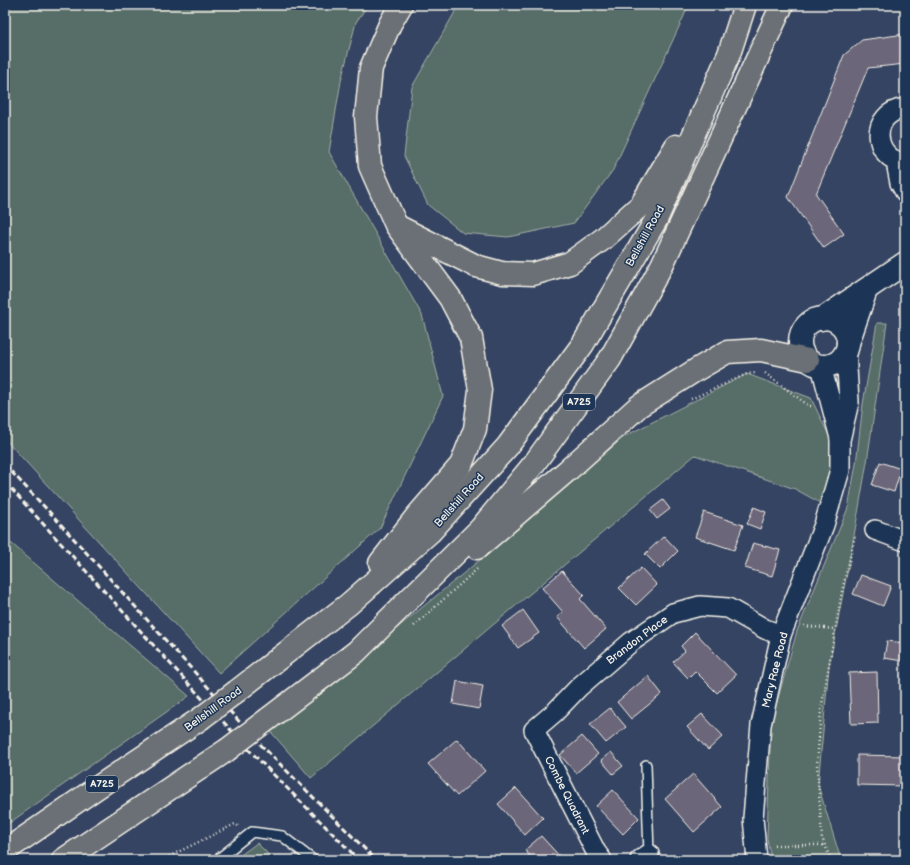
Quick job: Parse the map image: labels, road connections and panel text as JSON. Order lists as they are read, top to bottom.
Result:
{
  "streets": {
    "highway": ["Bellshill Road", "A725"],
    "street": ["Brandon Place", "Mary Rae Road", "Combe Quadrant"]
  },
  "crossings": [
    ["Brandon Place", "Mary Rae Road"],
    ["Brandon Place", "Combe Quadrant"]
  ]
}
